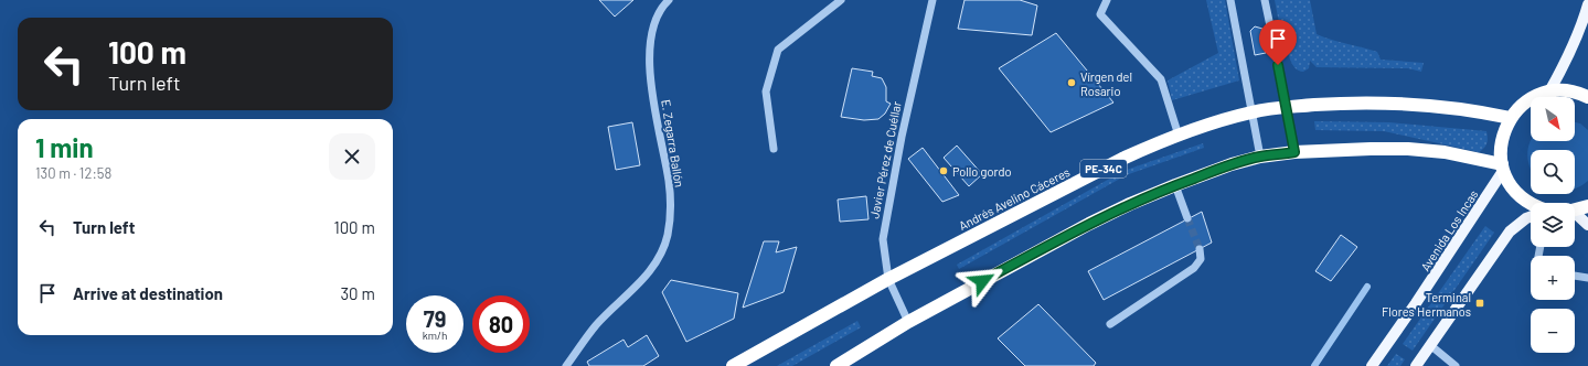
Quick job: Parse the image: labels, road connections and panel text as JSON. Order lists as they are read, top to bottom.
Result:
{
  "streets": {
    "highway": ["PE-34C", "Andrés Avelino Cáceres"],
    "main road": ["Avenida Los Incas"],
    "street": ["E. Zegarra Ballón", "Javier Pérez de Cuéllar"]
  },
  "crossings": [
    ["Javier Pérez de Cuéllar", "Andrés Avelino Cáceres"]
  ],
  "places": {
    "other": ["Vírgen del Rosario", "Pollo gordo"],
    "transit": ["Terminal Flores Hermanos"]
  },
  "north": "bottom right",
  "page": {
    "turn": ["100 m", "Turn left"],
    "map_buttons": ["+", "−"],
    "heading": ["1 min", "130 m · 12:58"],
    "list": [
      {
        "name": "Turn left",
        "value": "100 m"
      },
      {
        "name": "Arrive at destination",
        "value": "30 m"
      }
    ],
    "speed": "79 km/h",
    "limit": "80"
  }
}
